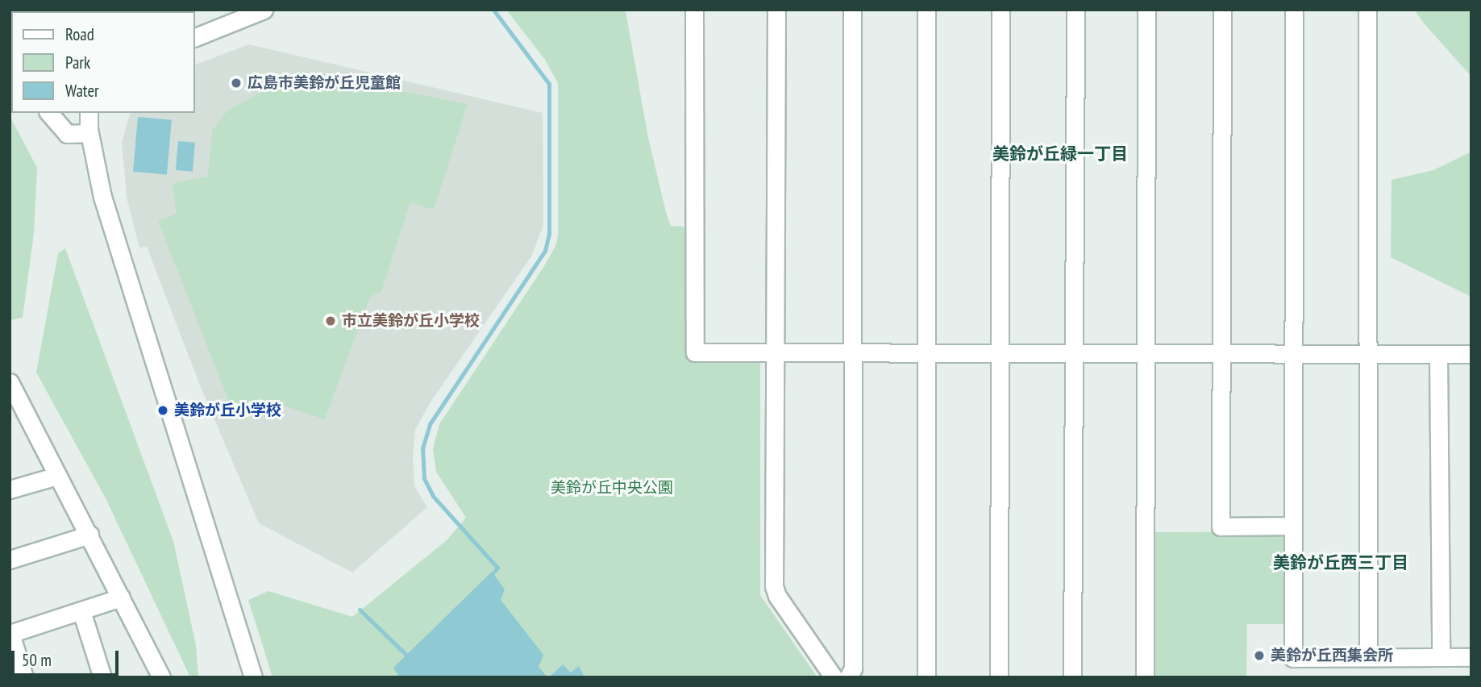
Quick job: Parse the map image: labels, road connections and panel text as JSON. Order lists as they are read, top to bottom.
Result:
{
  "districts": ["美鈴が丘緑一丁目", "美鈴が丘西三丁目"],
  "parks": ["美鈴が丘中央公園"],
  "places": [
    "広島市美鈴が丘児童館",
    "市立美鈴が丘小学校",
    "美鈴が丘小学校",
    "美鈴が丘西集会所"
  ],
  "legend": ["Road", "Park", "Water"],
  "scale_bar": "50 m"
}
